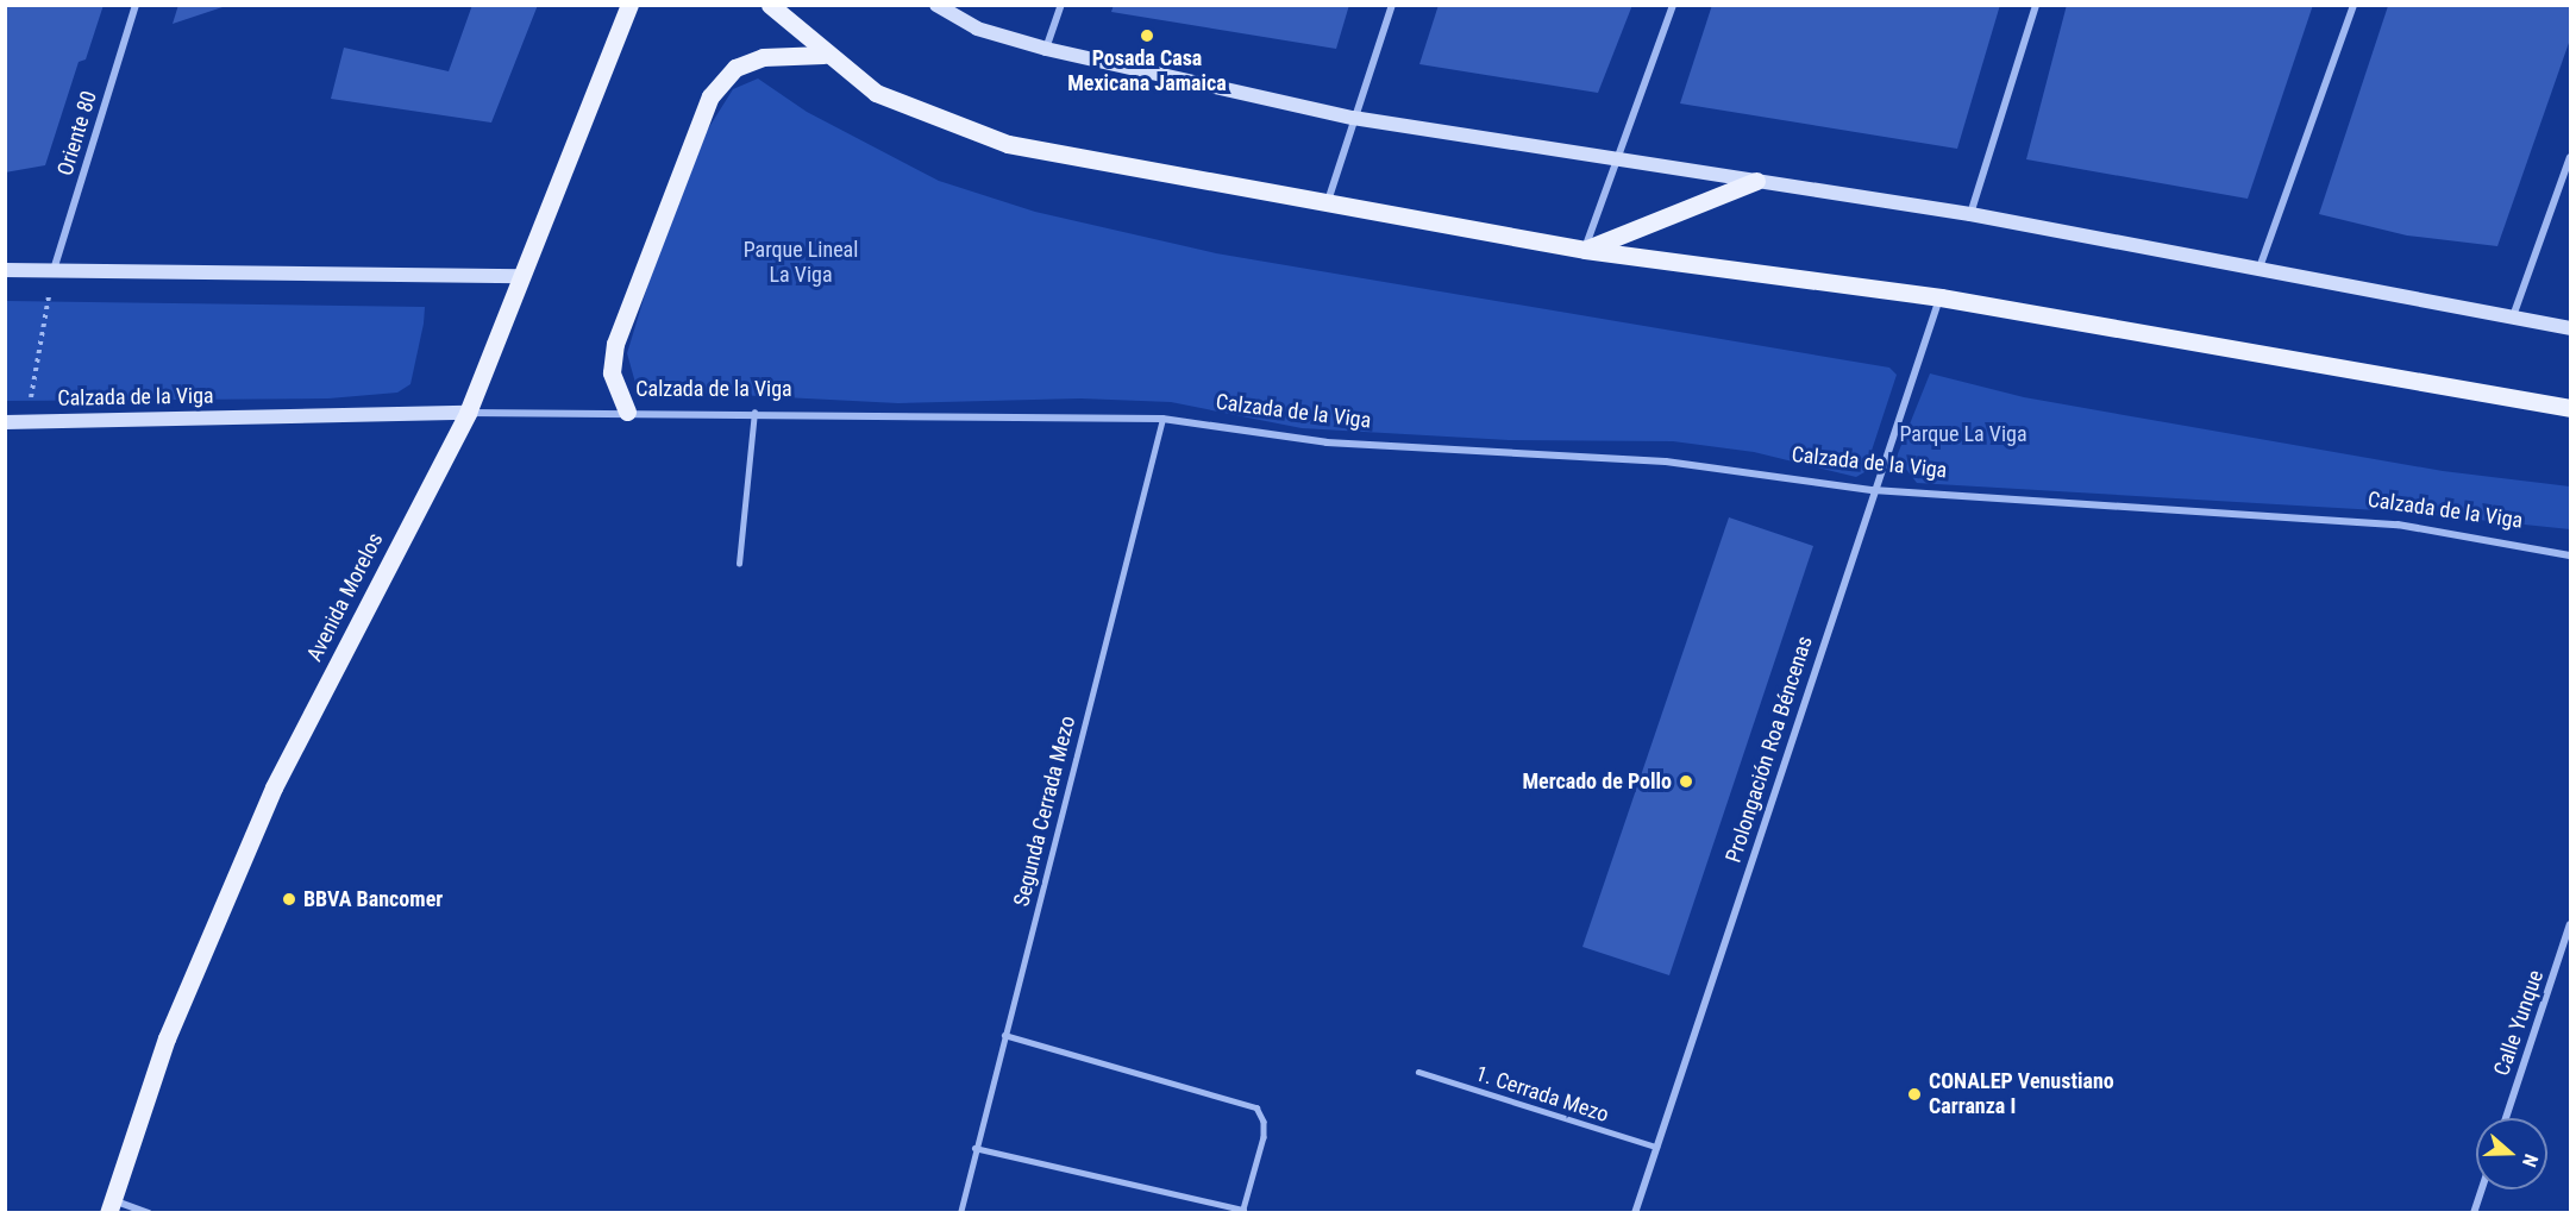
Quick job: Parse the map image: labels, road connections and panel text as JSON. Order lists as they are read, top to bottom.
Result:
{
  "streets": {
    "main road": ["Avenida Morelos"],
    "street": [
      "Oriente 80",
      "Calzada de la Viga",
      "Prolongación Roa Béncenas",
      "Calle Yunque"
    ],
    "lane": ["Segunda Cerrada Mezo", "1. Cerrada Mezo"]
  },
  "crossings": [
    ["Calzada de la Viga", "Avenida Morelos"],
    ["Calzada de la Viga", "Prolongación Roa Béncenas"],
    ["Calzada de la Viga", "Segunda Cerrada Mezo"],
    ["Prolongación Roa Béncenas", "1. Cerrada Mezo"]
  ],
  "parks": ["Parque Lineal La Viga", "Parque La Viga"],
  "places": [
    "Posada Casa Mexicana Jamaica",
    "Mercado de Pollo",
    "BBVA Bancomer",
    "CONALEP Venustiano Carranza I"
  ],
  "north": "right"
}
